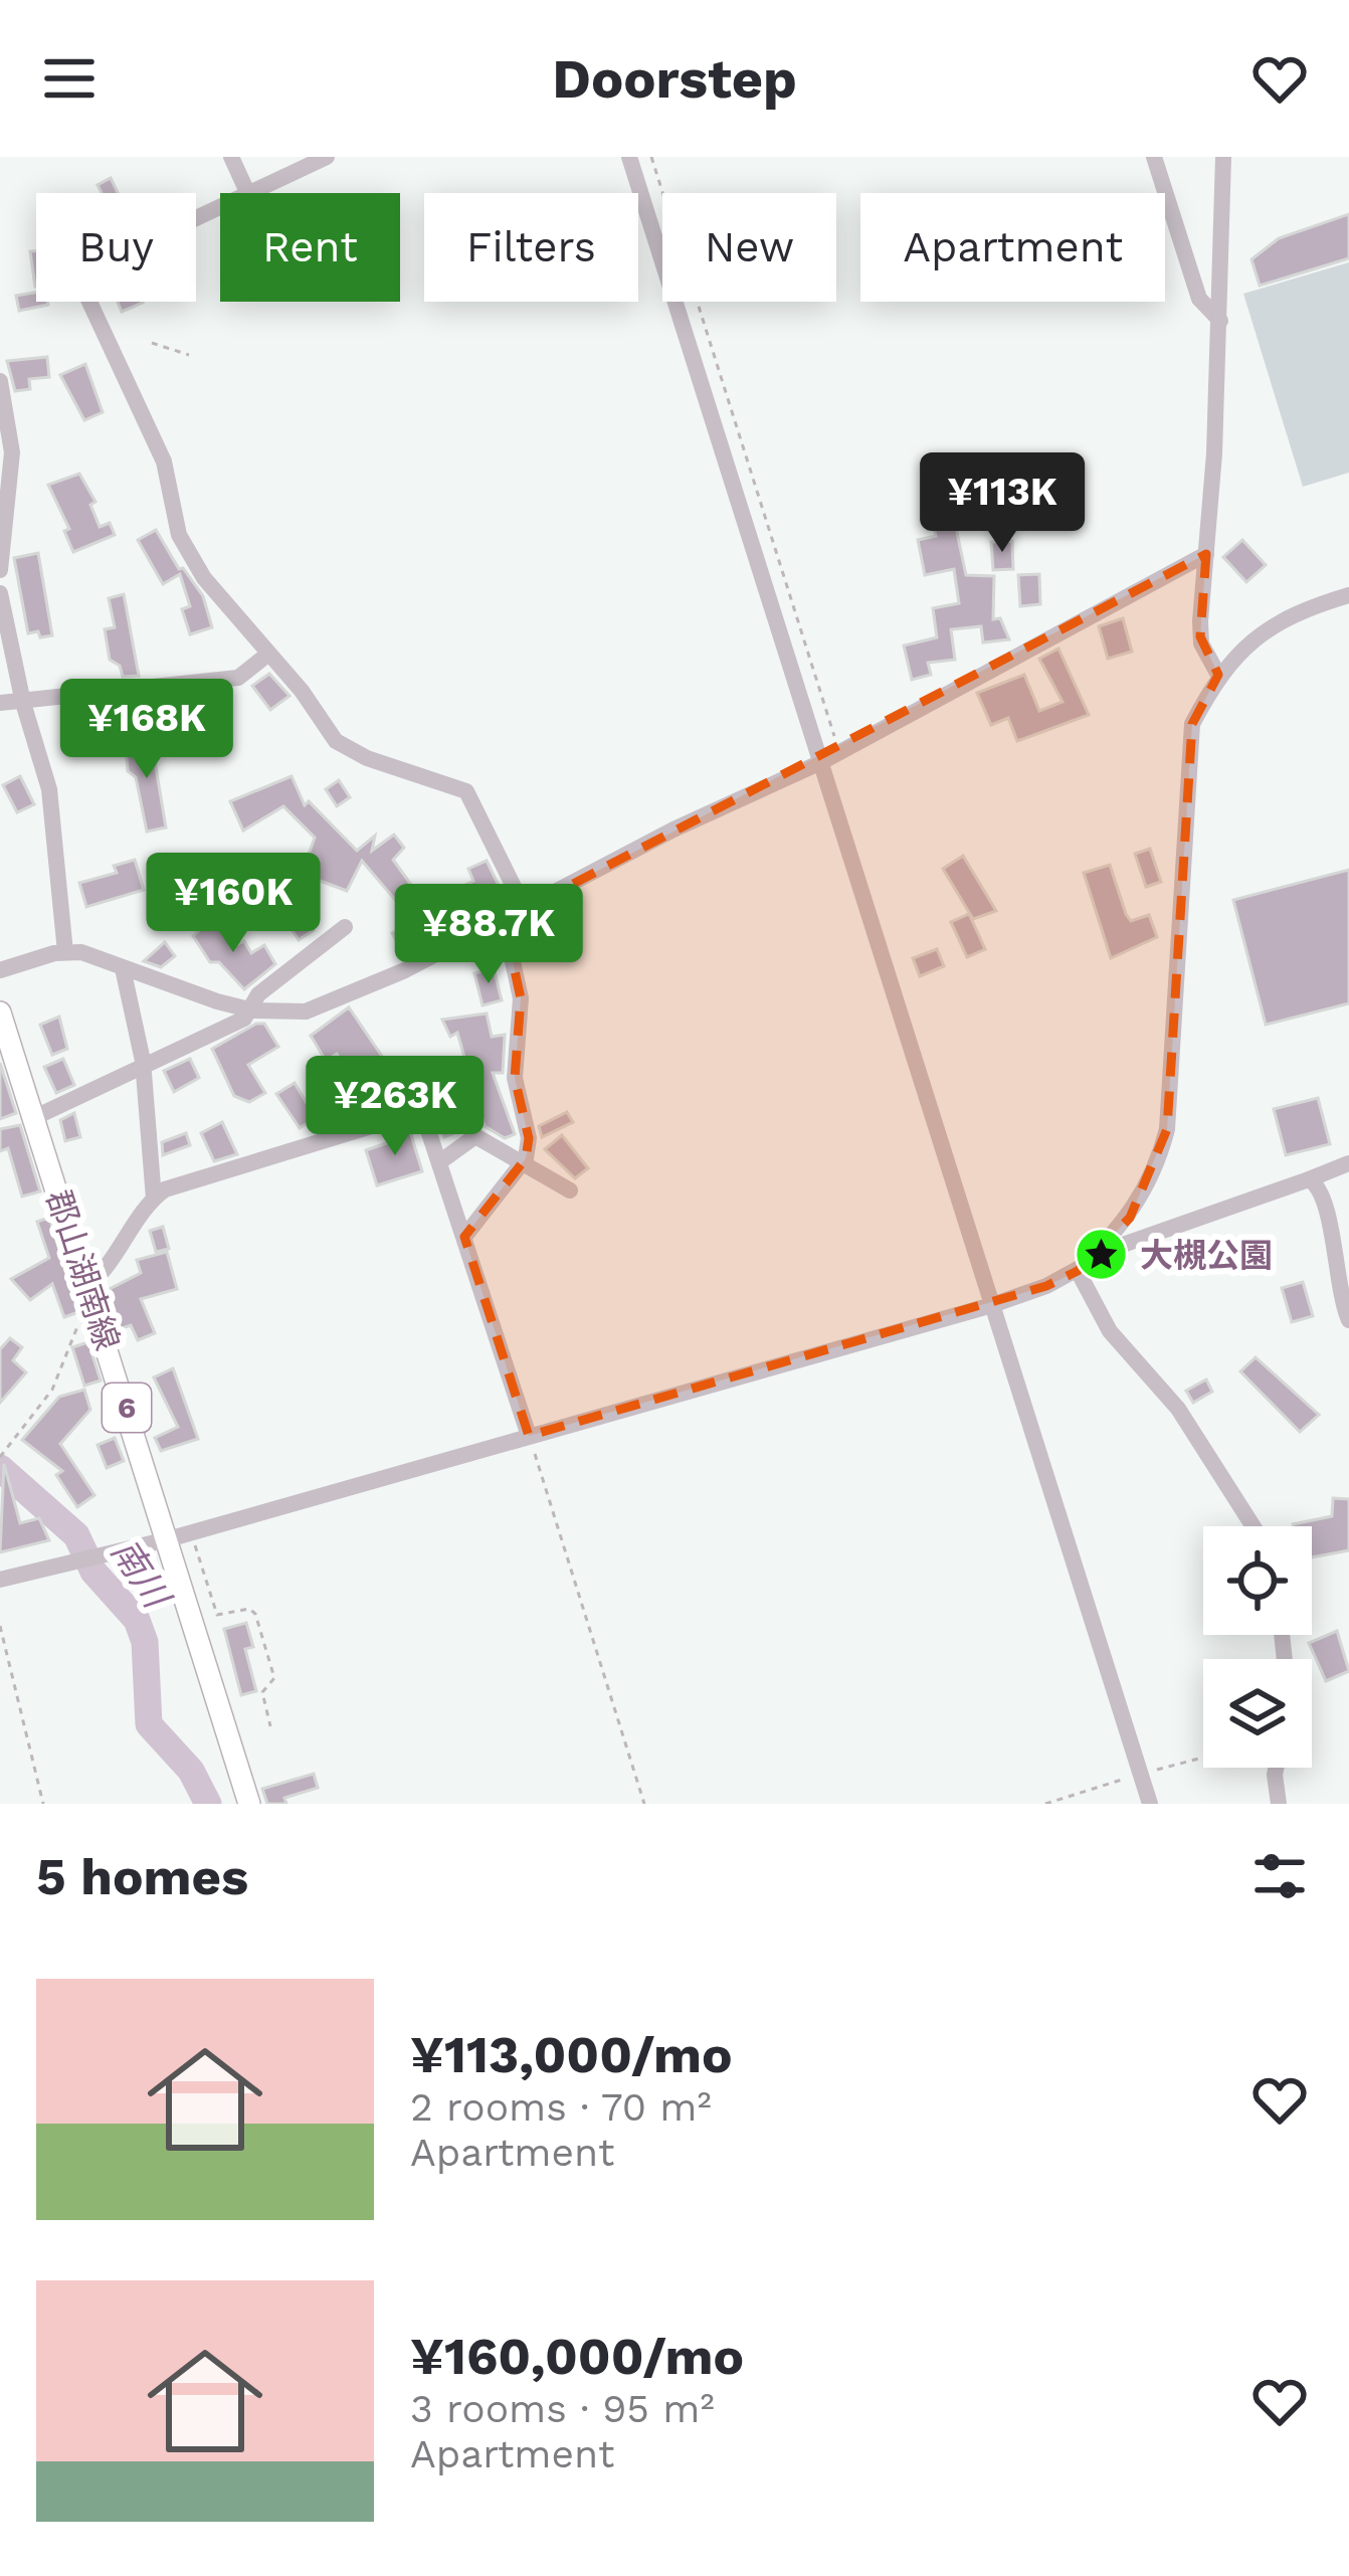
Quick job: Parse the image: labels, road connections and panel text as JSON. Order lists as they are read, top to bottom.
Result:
{
  "streets": {
    "main road": ["郡山湖南線", "6"]
  },
  "water": ["南川"],
  "places": {
    "place": ["大槻公園"]
  },
  "page": {
    "header": "Doorstep",
    "chip": [
      "Buy",
      "Rent",
      "Filters",
      "New",
      "Apartment"
    ],
    "price": [
      "¥113K",
      "¥168K",
      "¥160K",
      "¥88.7K",
      "¥263K"
    ],
    "heading": "5 homes",
    "list": [
      {
        "name": "¥113,000/mo",
        "note": "2 rooms · 70 m² · Apartment"
      },
      {
        "name": "¥160,000/mo",
        "note": "3 rooms · 95 m² · Apartment"
      }
    ]
  }
}
